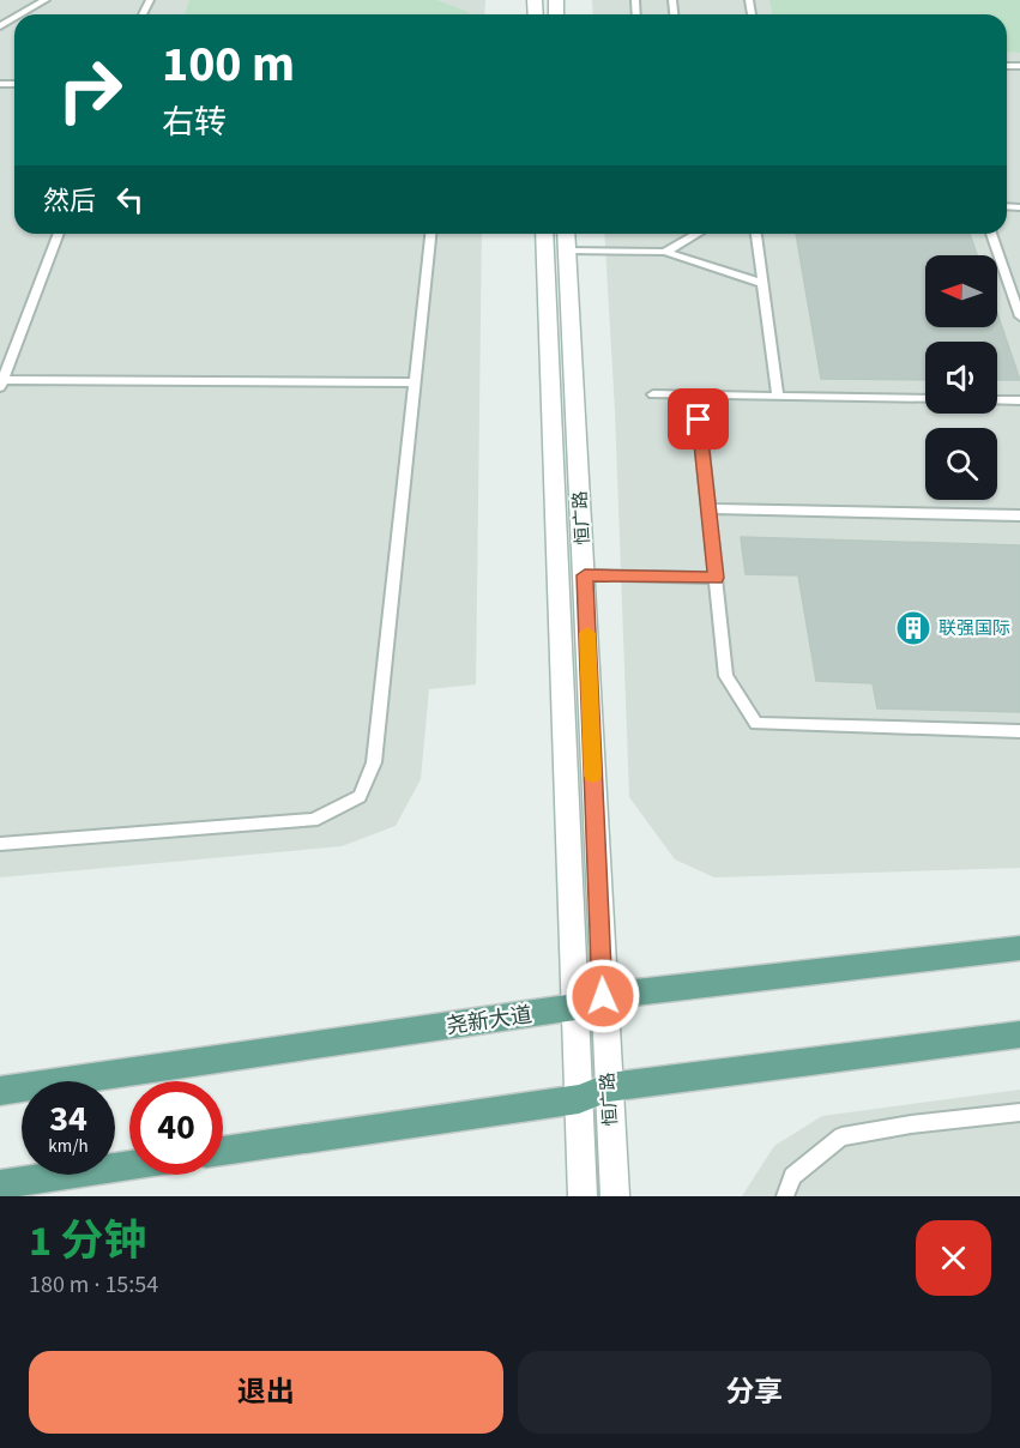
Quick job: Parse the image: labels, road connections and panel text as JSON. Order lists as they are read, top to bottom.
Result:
{
  "streets": {
    "main road": ["尧新大道"],
    "street": ["恒广路"]
  },
  "crossings": [
    ["恒广路", "尧新大道"]
  ],
  "places": {
    "building": ["联强国际"]
  },
  "north": "left",
  "page": {
    "turn": ["100 m", "右转"],
    "then": "然后",
    "speed": "34 km/h",
    "limit": "40",
    "heading": ["1 分钟", "180 m · 15:54"],
    "buttons": ["退出", "分享"]
  }
}
